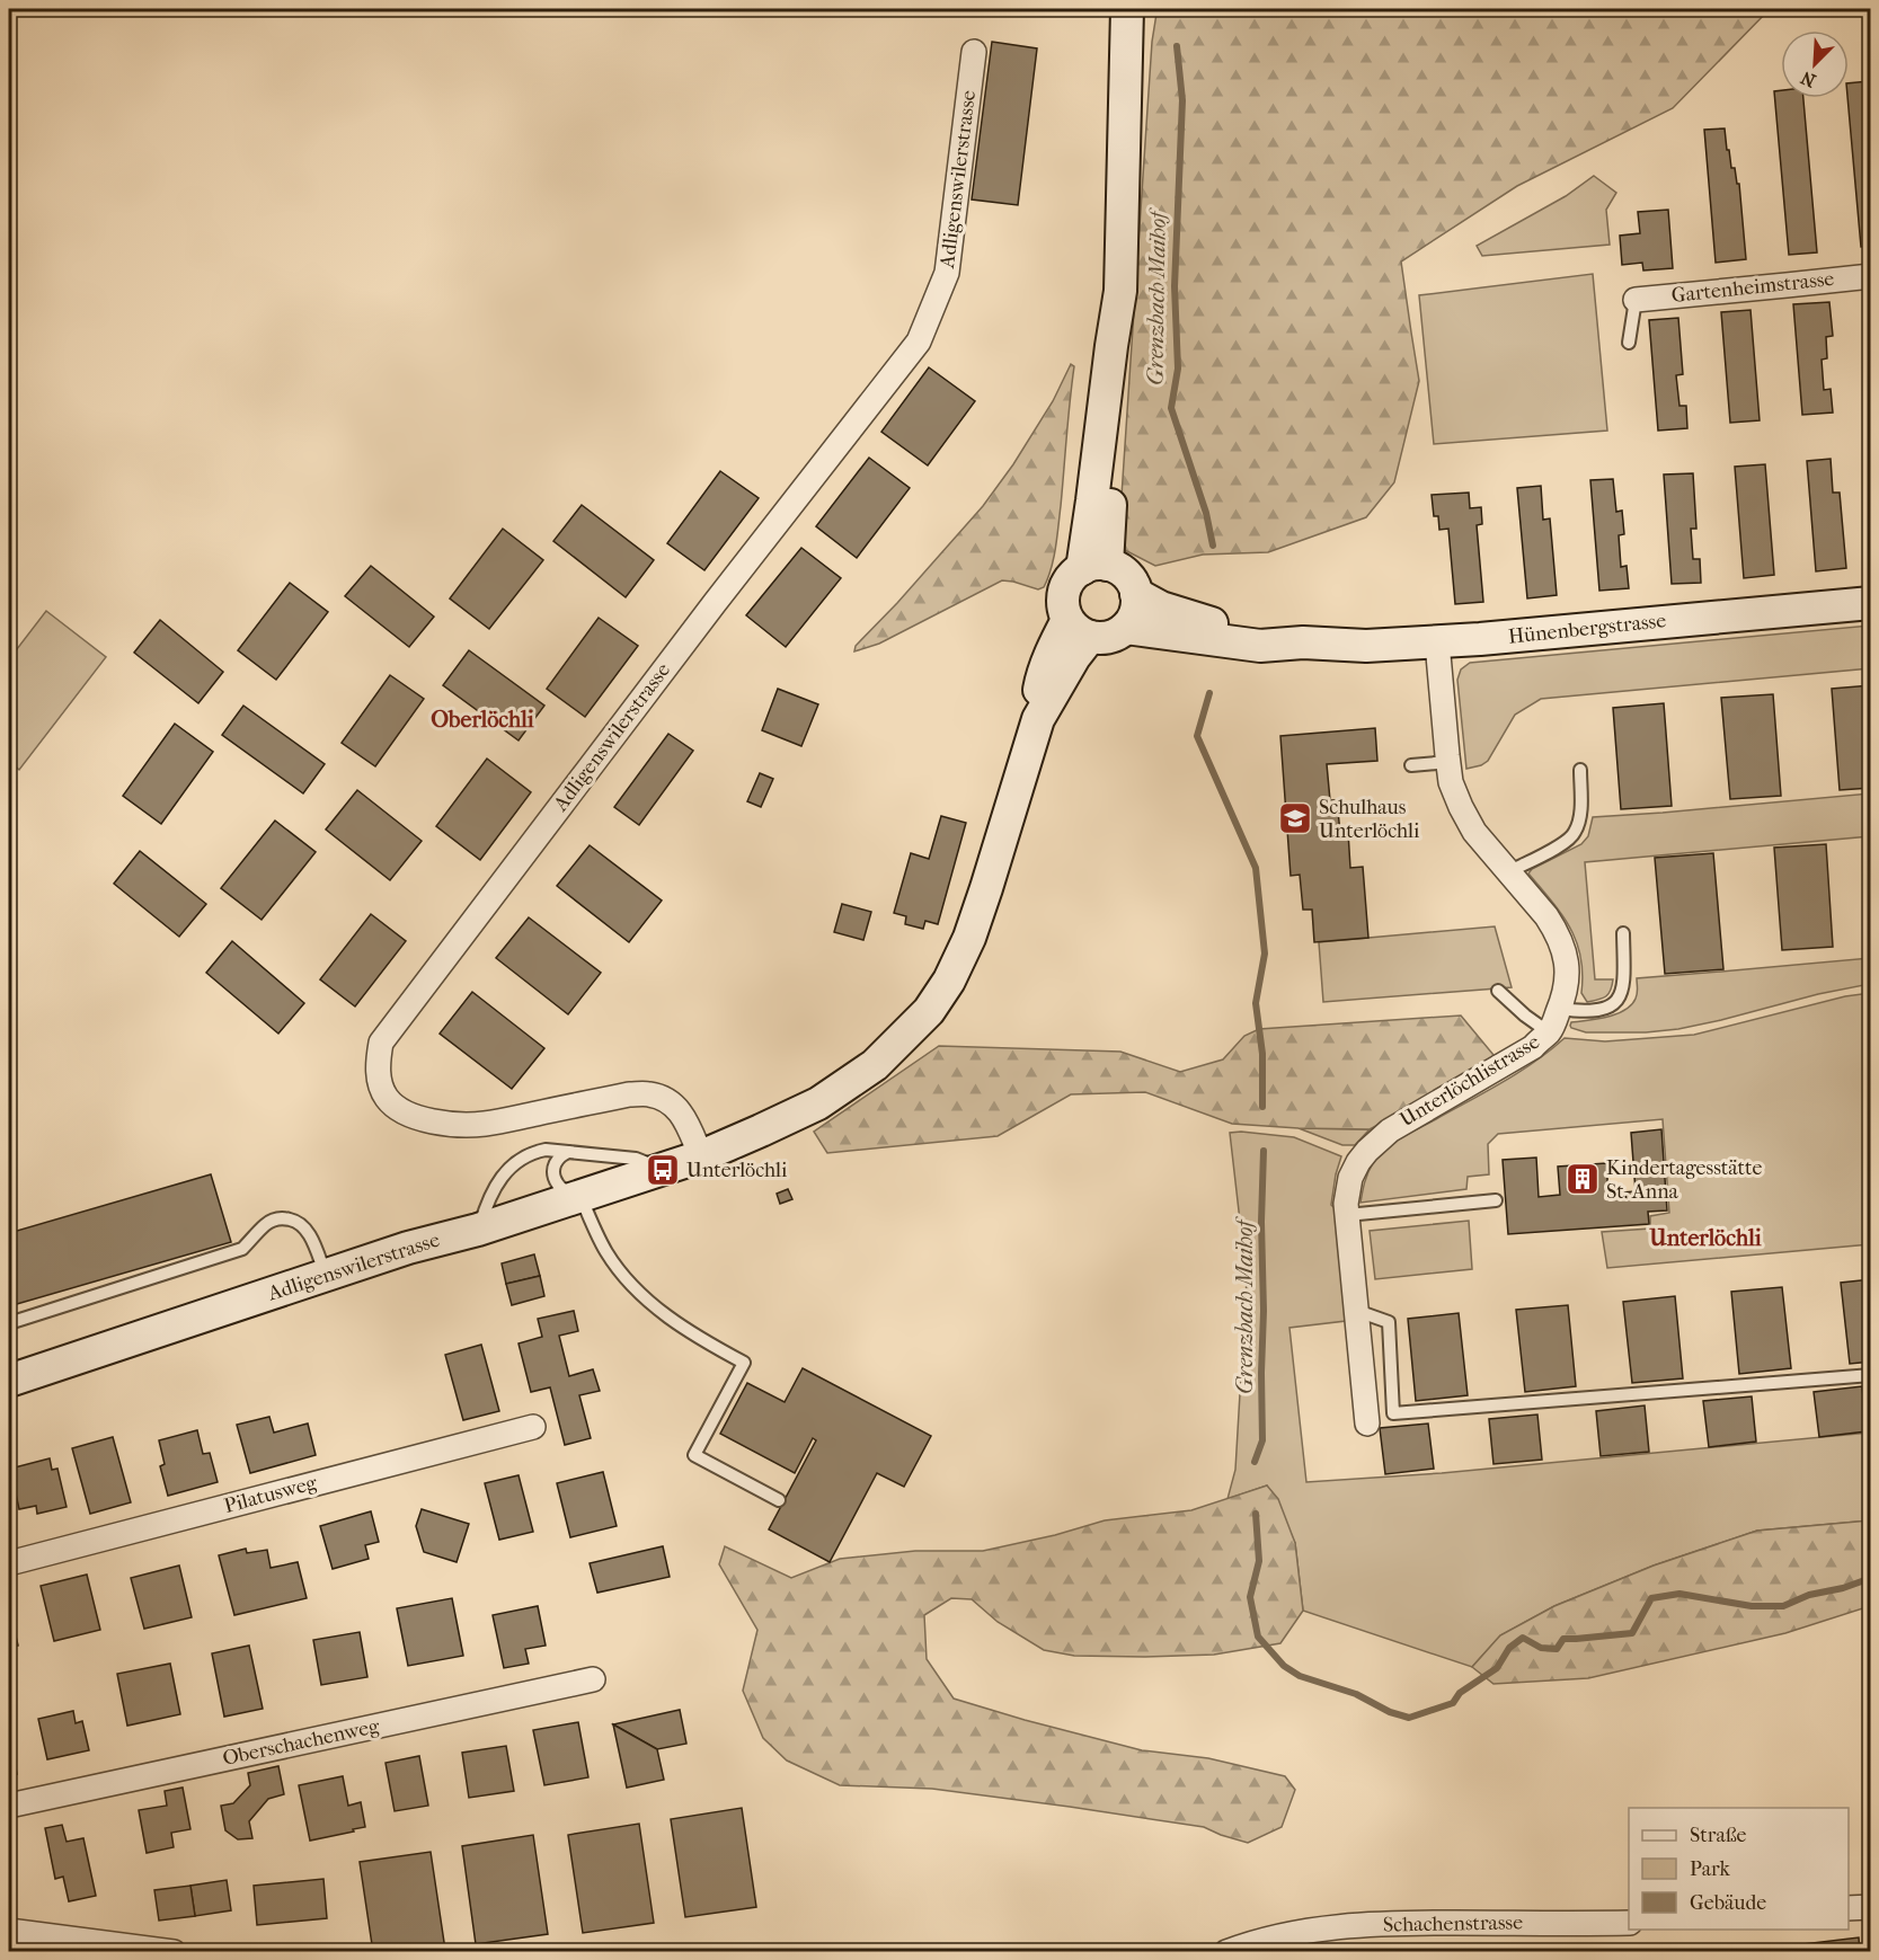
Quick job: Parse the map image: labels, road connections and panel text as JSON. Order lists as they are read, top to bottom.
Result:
{
  "streets": {
    "main road": ["Adligenswilerstrasse", "Hünenbergstrasse"],
    "street": [
      "Gartenheimstrasse",
      "Unterlöchlistrasse",
      "Pilatusweg",
      "Oberschachenweg",
      "Schachenstrasse"
    ]
  },
  "crossings": [
    ["Adligenswilerstrasse", "Hünenbergstrasse"],
    ["Hünenbergstrasse", "Unterlöchlistrasse"]
  ],
  "districts": ["Oberlöchli", "Unterlöchli"],
  "water": ["Grenzbach Maihof"],
  "places": {
    "school or university": ["Schulhaus Unterlöchli"],
    "bus stop": ["Unterlöchli"],
    "building": ["Kindertagesstätte St. Anna"]
  },
  "legend": ["Straße", "Park", "Gebäude"],
  "north": "bottom left"
}
